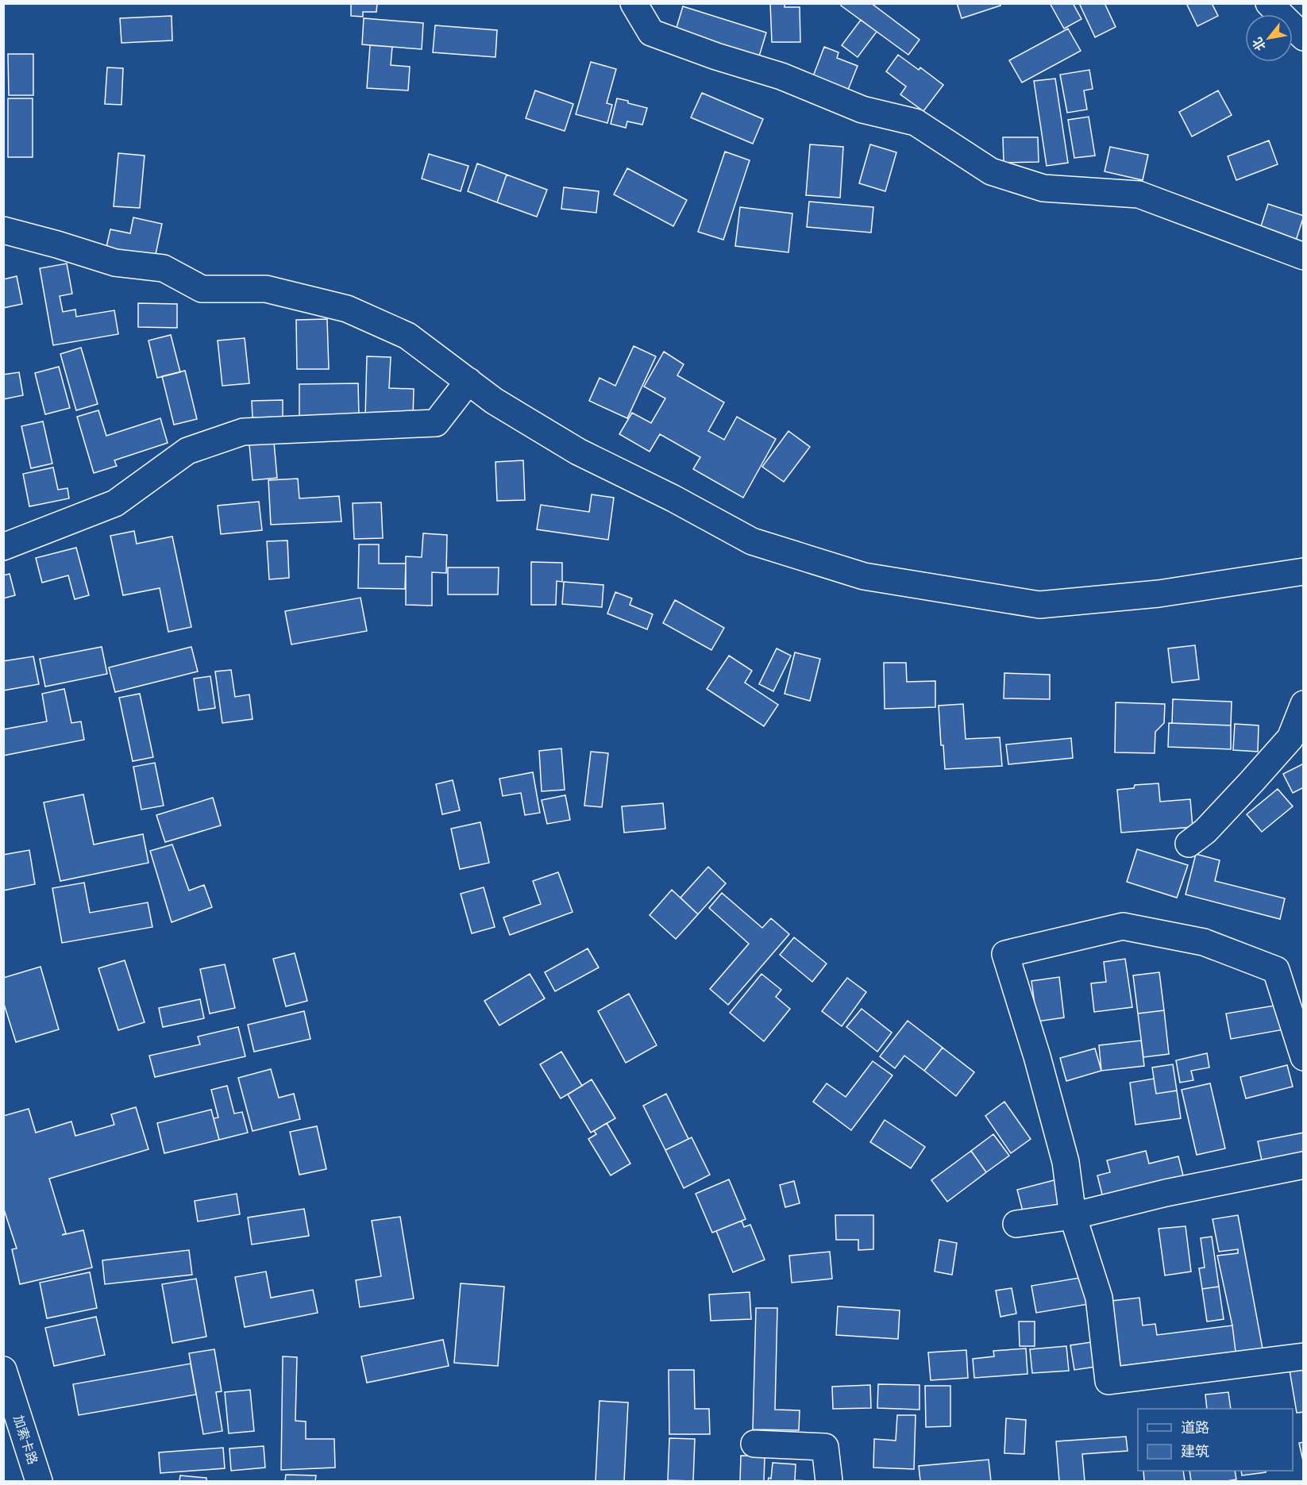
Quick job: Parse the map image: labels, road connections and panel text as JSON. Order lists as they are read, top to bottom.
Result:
{
  "streets": {
    "main road": ["加索卡路"]
  },
  "legend": ["道路", "建筑"],
  "north": "bottom left"
}
